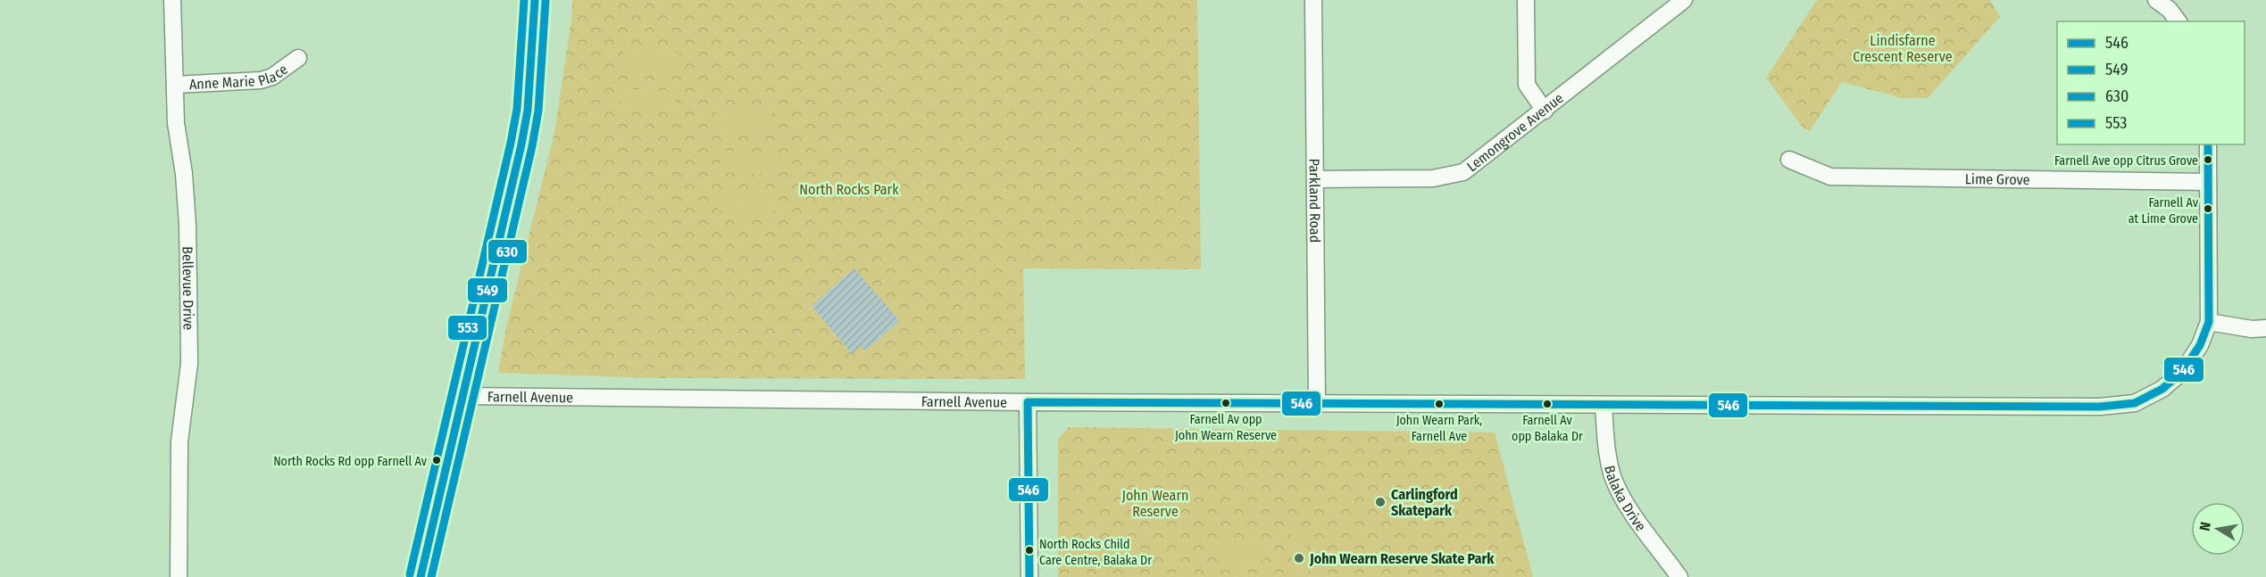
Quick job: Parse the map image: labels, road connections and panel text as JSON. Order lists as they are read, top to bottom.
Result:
{
  "streets": {
    "street": [
      "Anne Marie Place",
      "Lemongrove Avenue",
      "Lime Grove",
      "Parkland Road",
      "Bellevue Drive",
      "Farnell Avenue",
      "Balaka Drive"
    ]
  },
  "crossings": [
    ["Anne Marie Place", "Bellevue Drive"],
    ["Lemongrove Avenue", "Parkland Road"],
    ["Lime Grove", "Farnell Avenue"],
    ["Parkland Road", "Farnell Avenue"],
    ["Farnell Avenue", "Balaka Drive"]
  ],
  "parks": ["Lindisfarne Crescent Reserve", "North Rocks Park", "John Wearn Reserve"],
  "places": [
    "Farnell Ave opp Citrus Grove",
    "Farnell Av at Lime Grove",
    "Farnell Av opp John Wearn Reserve",
    "John Wearn Park, Farnell Ave",
    "Farnell Av opp Balaka Dr",
    "North Rocks Rd opp Farnell Av",
    "Carlingford Skatepark",
    "North Rocks Child Care Centre, Balaka Dr",
    "John Wearn Reserve Skate Park"
  ],
  "lines": [
    "transit line 549",
    "transit line 553",
    "transit line 630",
    "transit line 546"
  ],
  "legend": [
    "546",
    "549",
    "630",
    "553"
  ],
  "north": "left"
}
